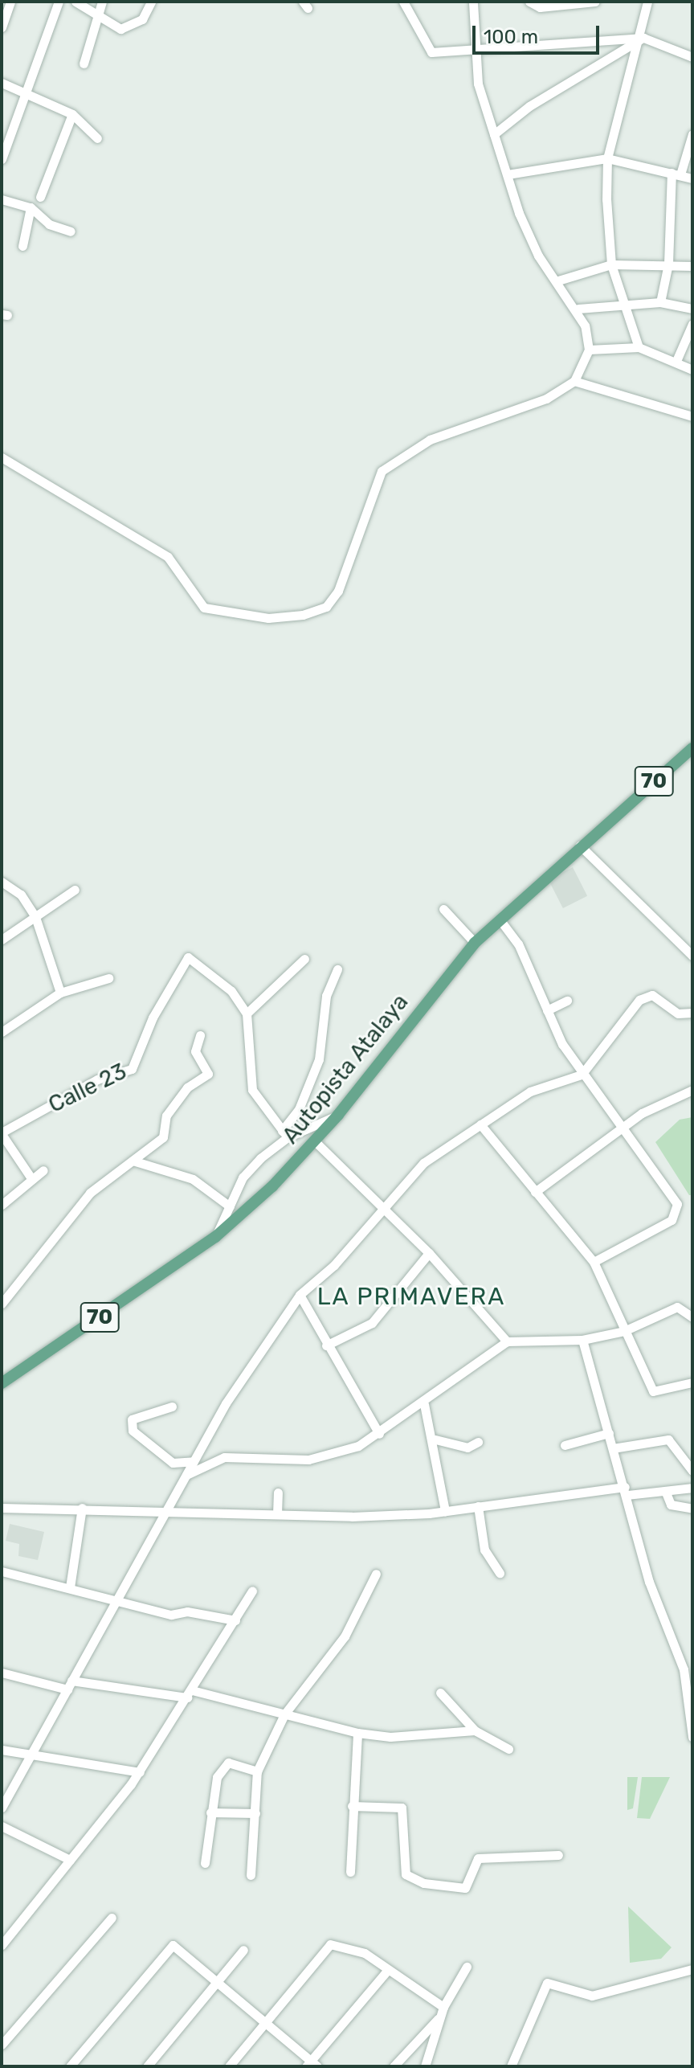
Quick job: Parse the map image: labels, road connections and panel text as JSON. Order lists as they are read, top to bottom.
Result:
{
  "streets": {
    "main road": ["70", "Autopista Atalaya"],
    "street": ["Calle 23"]
  },
  "districts": ["LA PRIMAVERA"],
  "scale_bar": "100 m"
}
